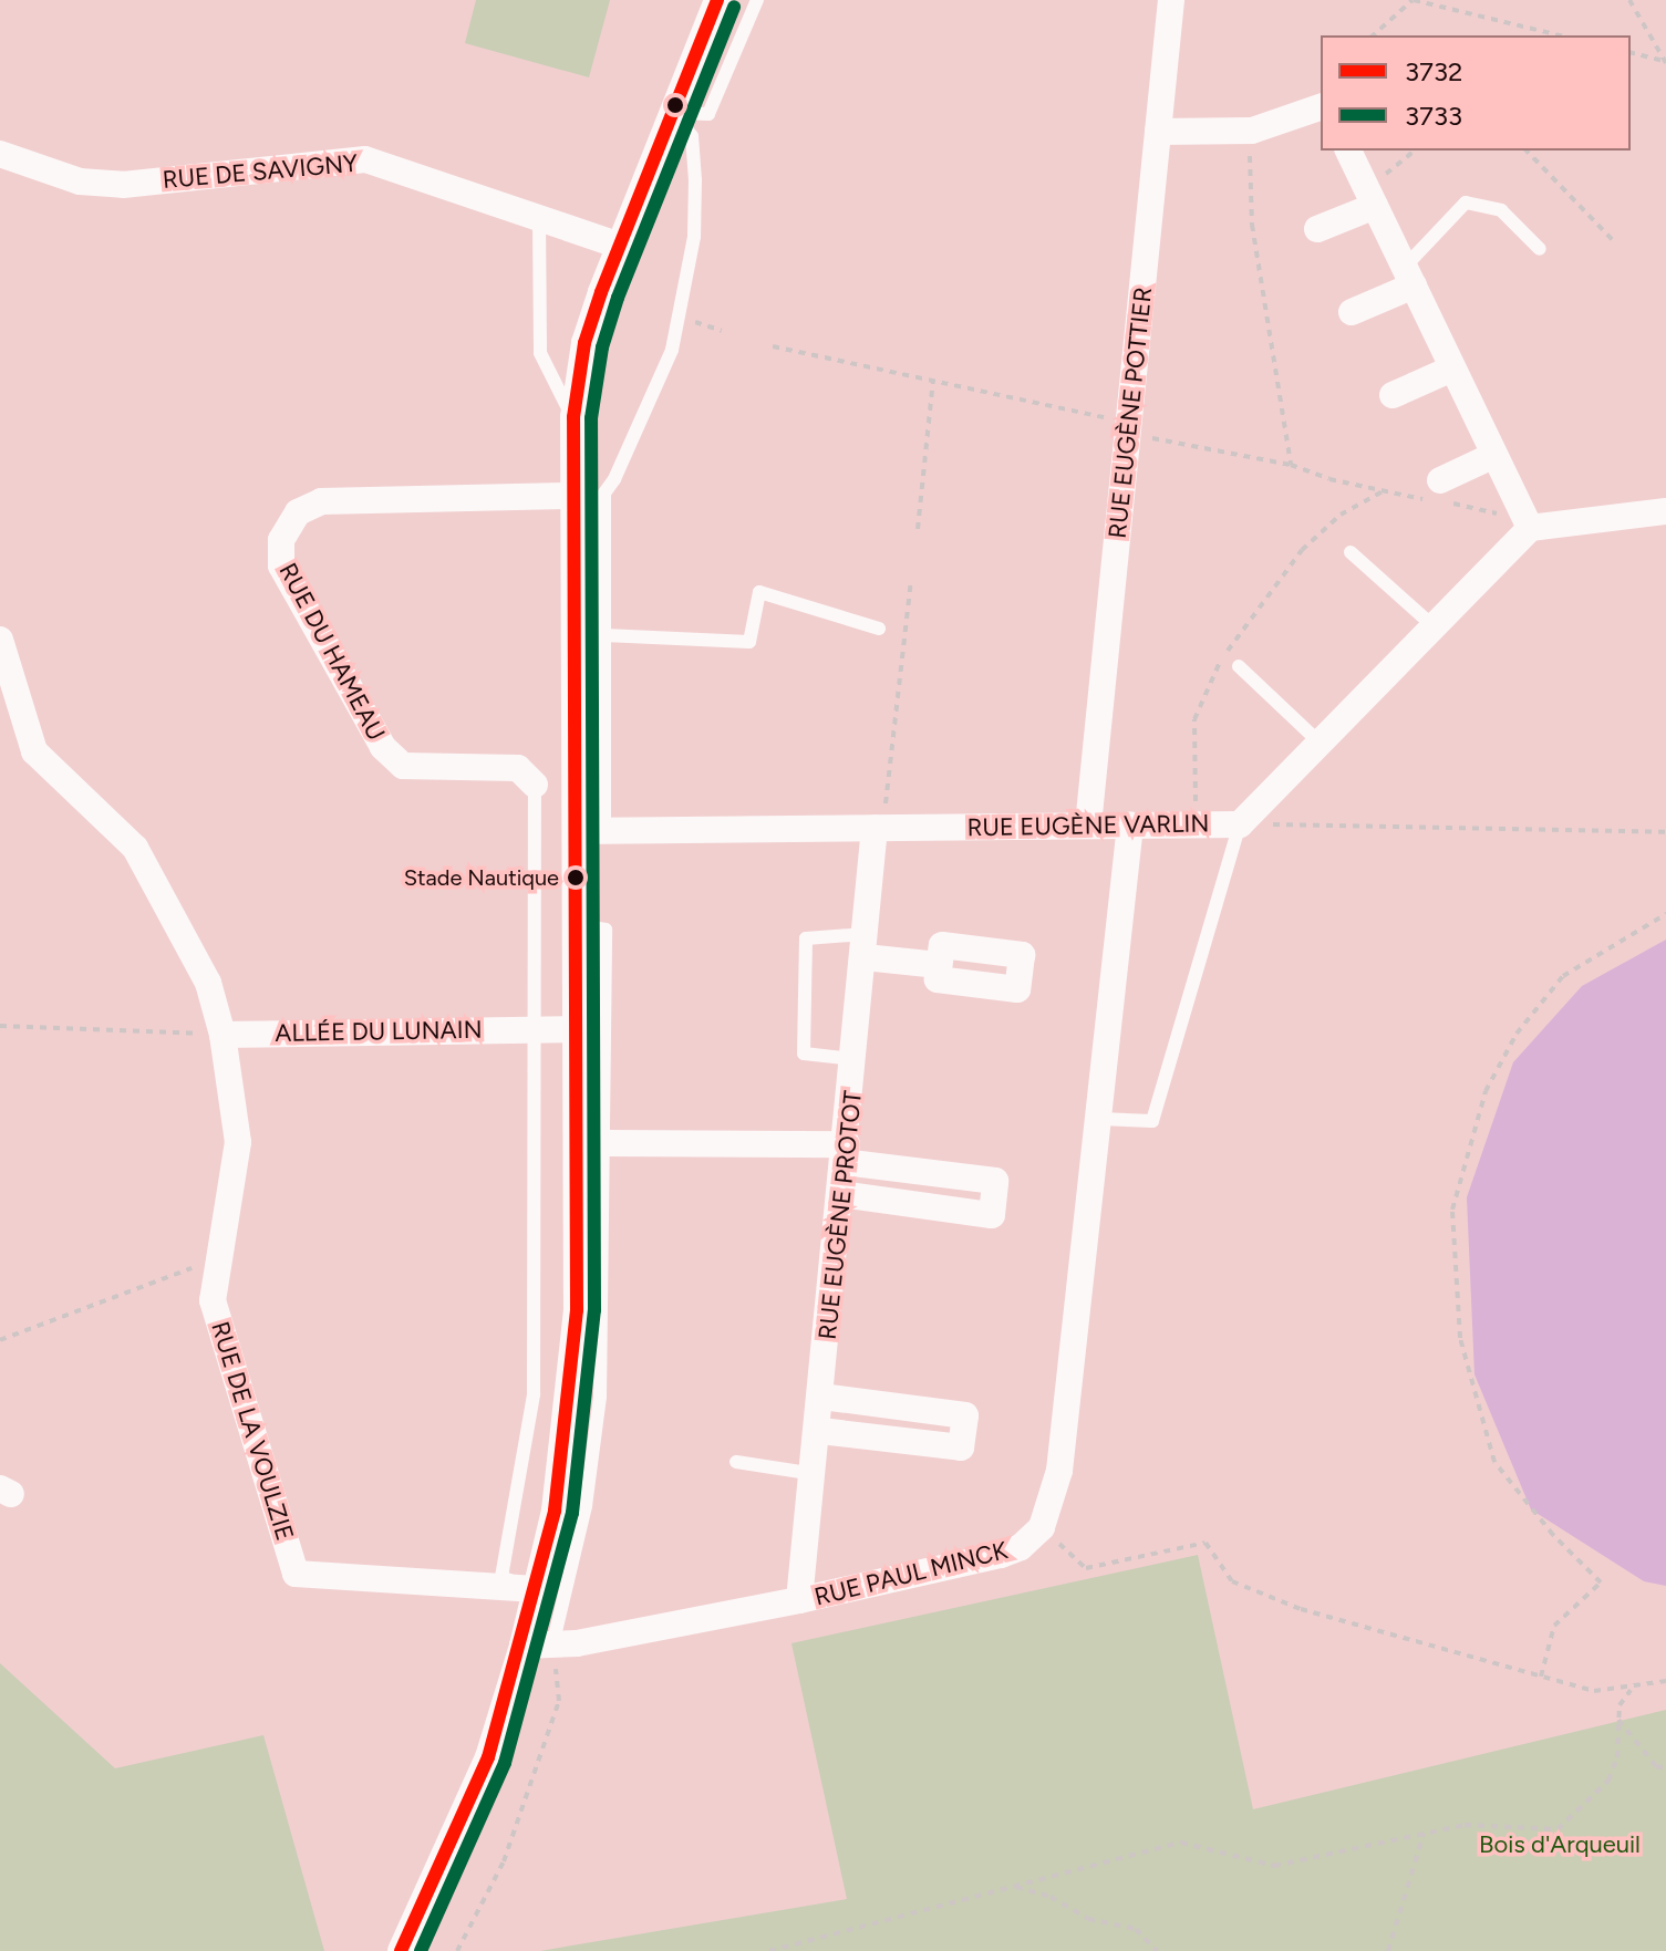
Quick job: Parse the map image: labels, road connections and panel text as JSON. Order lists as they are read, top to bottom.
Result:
{
  "streets": {
    "street": [
      "RUE DE SAVIGNY",
      "RUE EUGÈNE POTTIER",
      "RUE DU HAMEAU",
      "RUE EUGÈNE VARLIN",
      "ALLÉE DU LUNAIN",
      "RUE EUGÈNE PROTOT",
      "RUE DE LA VOULZIE",
      "RUE PAUL MINCK"
    ]
  },
  "crossings": [
    ["RUE EUGÈNE POTTIER", "RUE EUGÈNE VARLIN"],
    ["RUE EUGÈNE VARLIN", "RUE EUGÈNE PROTOT"],
    ["ALLÉE DU LUNAIN", "RUE DE LA VOULZIE"],
    ["RUE EUGÈNE PROTOT", "RUE PAUL MINCK"]
  ],
  "parks": ["Bois d'Arqueuil"],
  "places": ["Stade Nautique"],
  "lines": ["transit line 3732", "transit line 3733"],
  "legend": ["3732", "3733"]
}
